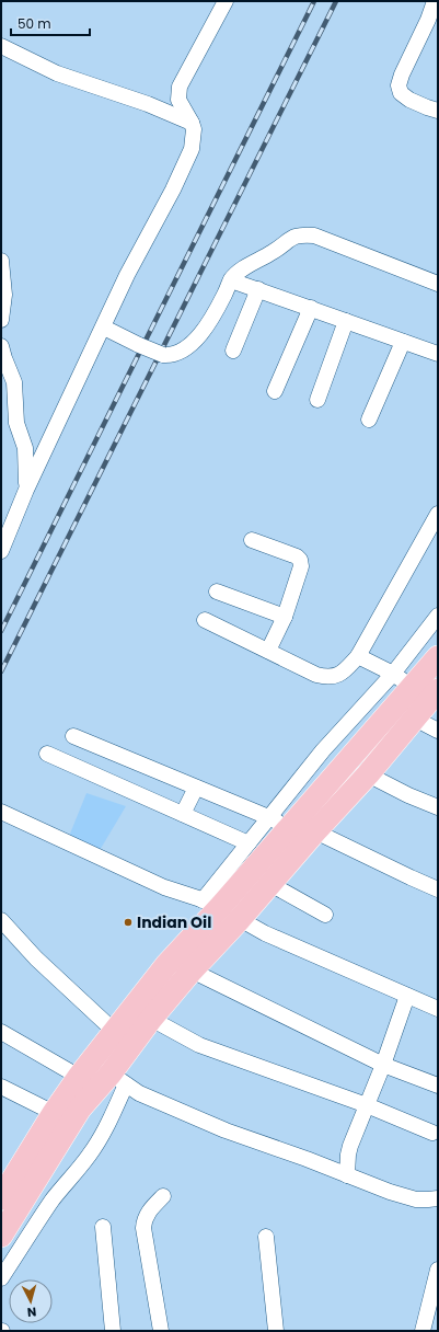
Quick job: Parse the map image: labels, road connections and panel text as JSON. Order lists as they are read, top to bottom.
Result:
{
  "places": ["Indian Oil"],
  "scale_bar": "50 m",
  "north": "bottom"
}
